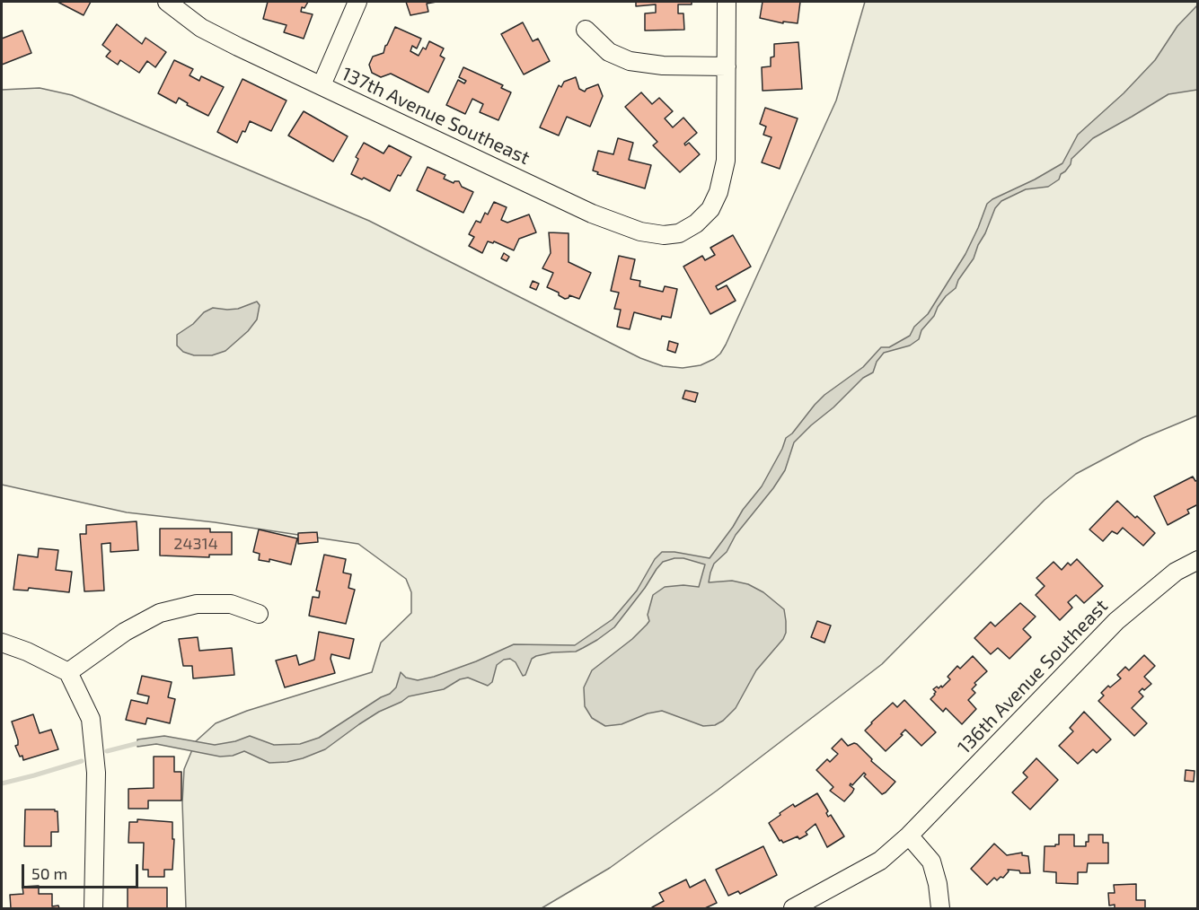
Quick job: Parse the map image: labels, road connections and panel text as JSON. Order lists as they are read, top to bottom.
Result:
{
  "streets": {
    "street": ["137th Avenue Southeast", "136th Avenue Southeast"]
  },
  "house_numbers": ["24314"],
  "scale_bar": "50 m"
}
